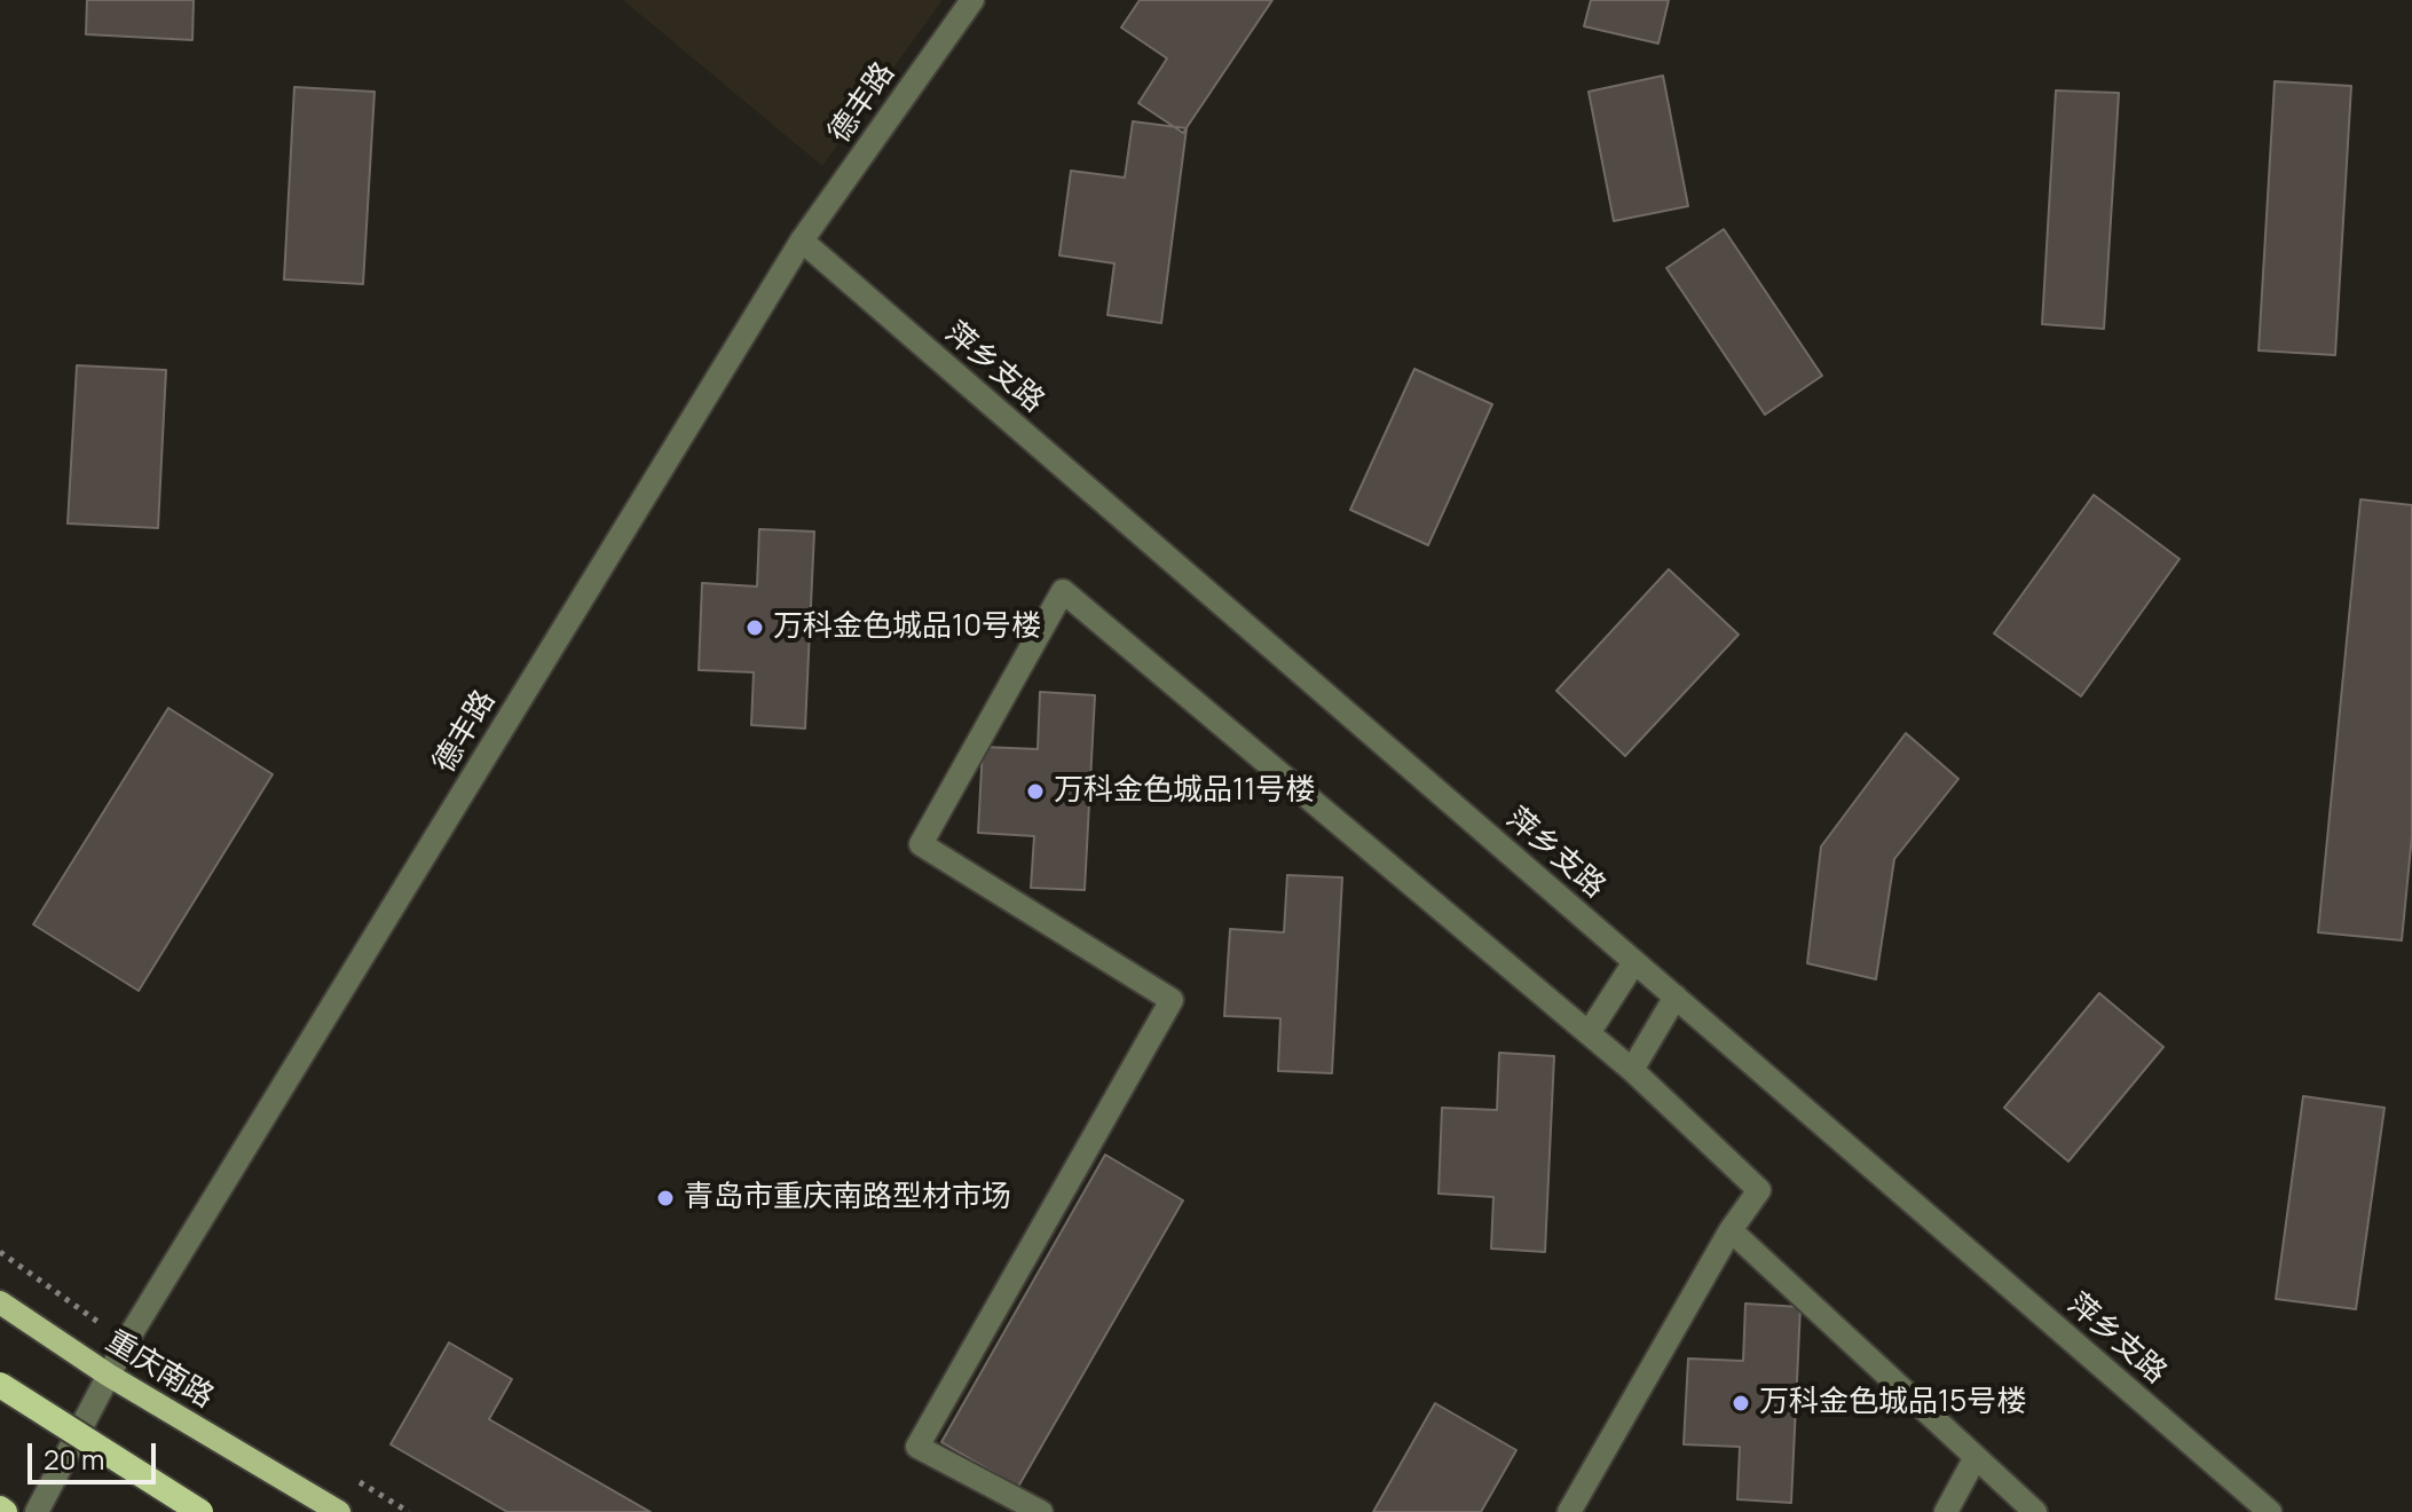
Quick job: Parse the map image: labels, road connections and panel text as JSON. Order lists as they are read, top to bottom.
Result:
{
  "streets": {
    "main road": ["重庆南路"],
    "street": ["德丰路", "萍乡支路"]
  },
  "crossings": [
    ["德丰路", "萍乡支路"],
    ["德丰路", "重庆南路"]
  ],
  "places": [
    "万科金色城品10号楼",
    "万科金色城品11号楼",
    "青岛市重庆南路型材市场",
    "万科金色城品15号楼"
  ],
  "scale_bar": "20 m"
}
